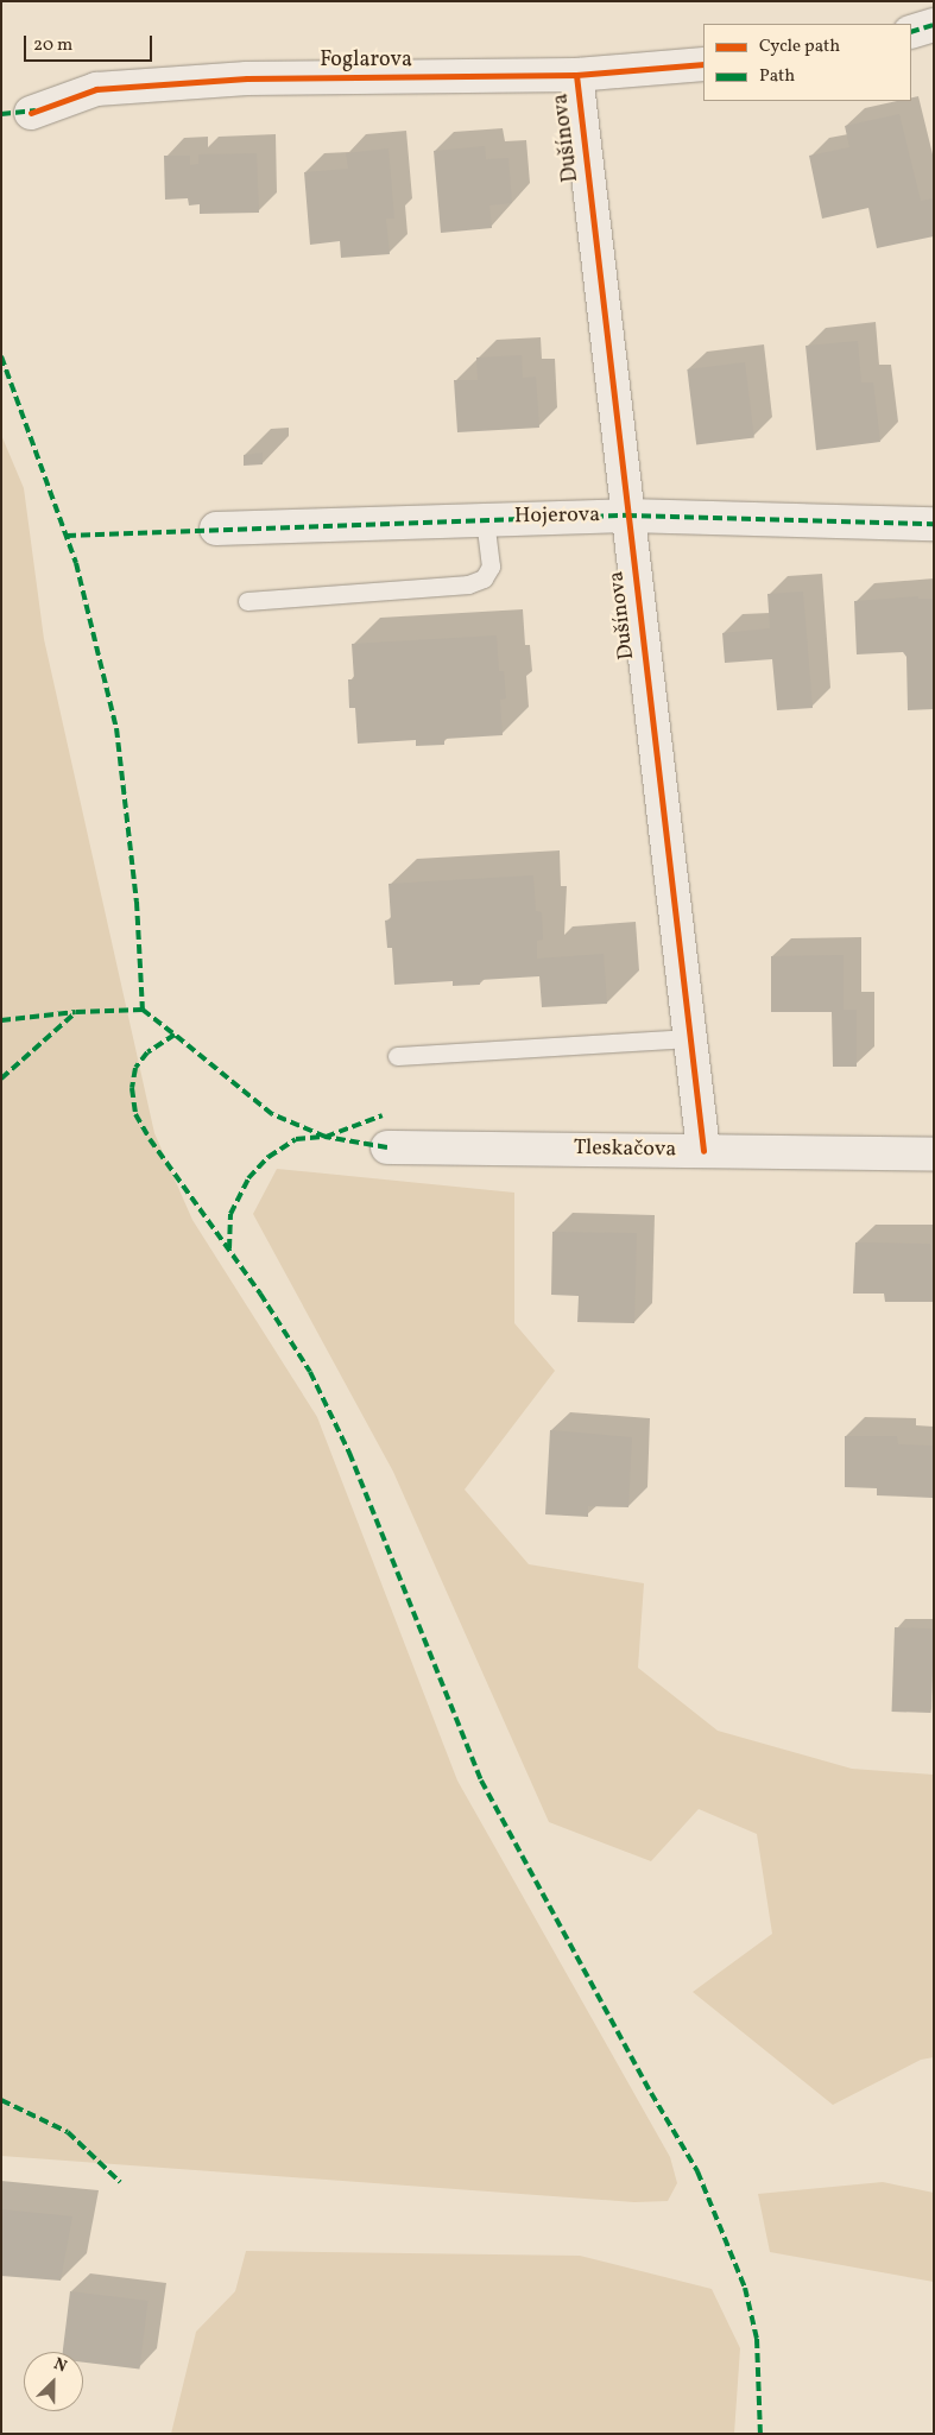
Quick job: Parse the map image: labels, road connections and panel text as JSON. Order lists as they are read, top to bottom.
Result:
{
  "streets": {
    "street": [
      "Foglarova",
      "Dušínova",
      "Hojerova",
      "Tleskačova"
    ]
  },
  "crossings": [
    ["Foglarova", "Dušínova"],
    ["Dušínova", "Hojerova"],
    ["Dušínova", "Tleskačova"]
  ],
  "legend": ["Cycle path", "Path"],
  "scale_bar": "20 m",
  "north": "top right"
}
